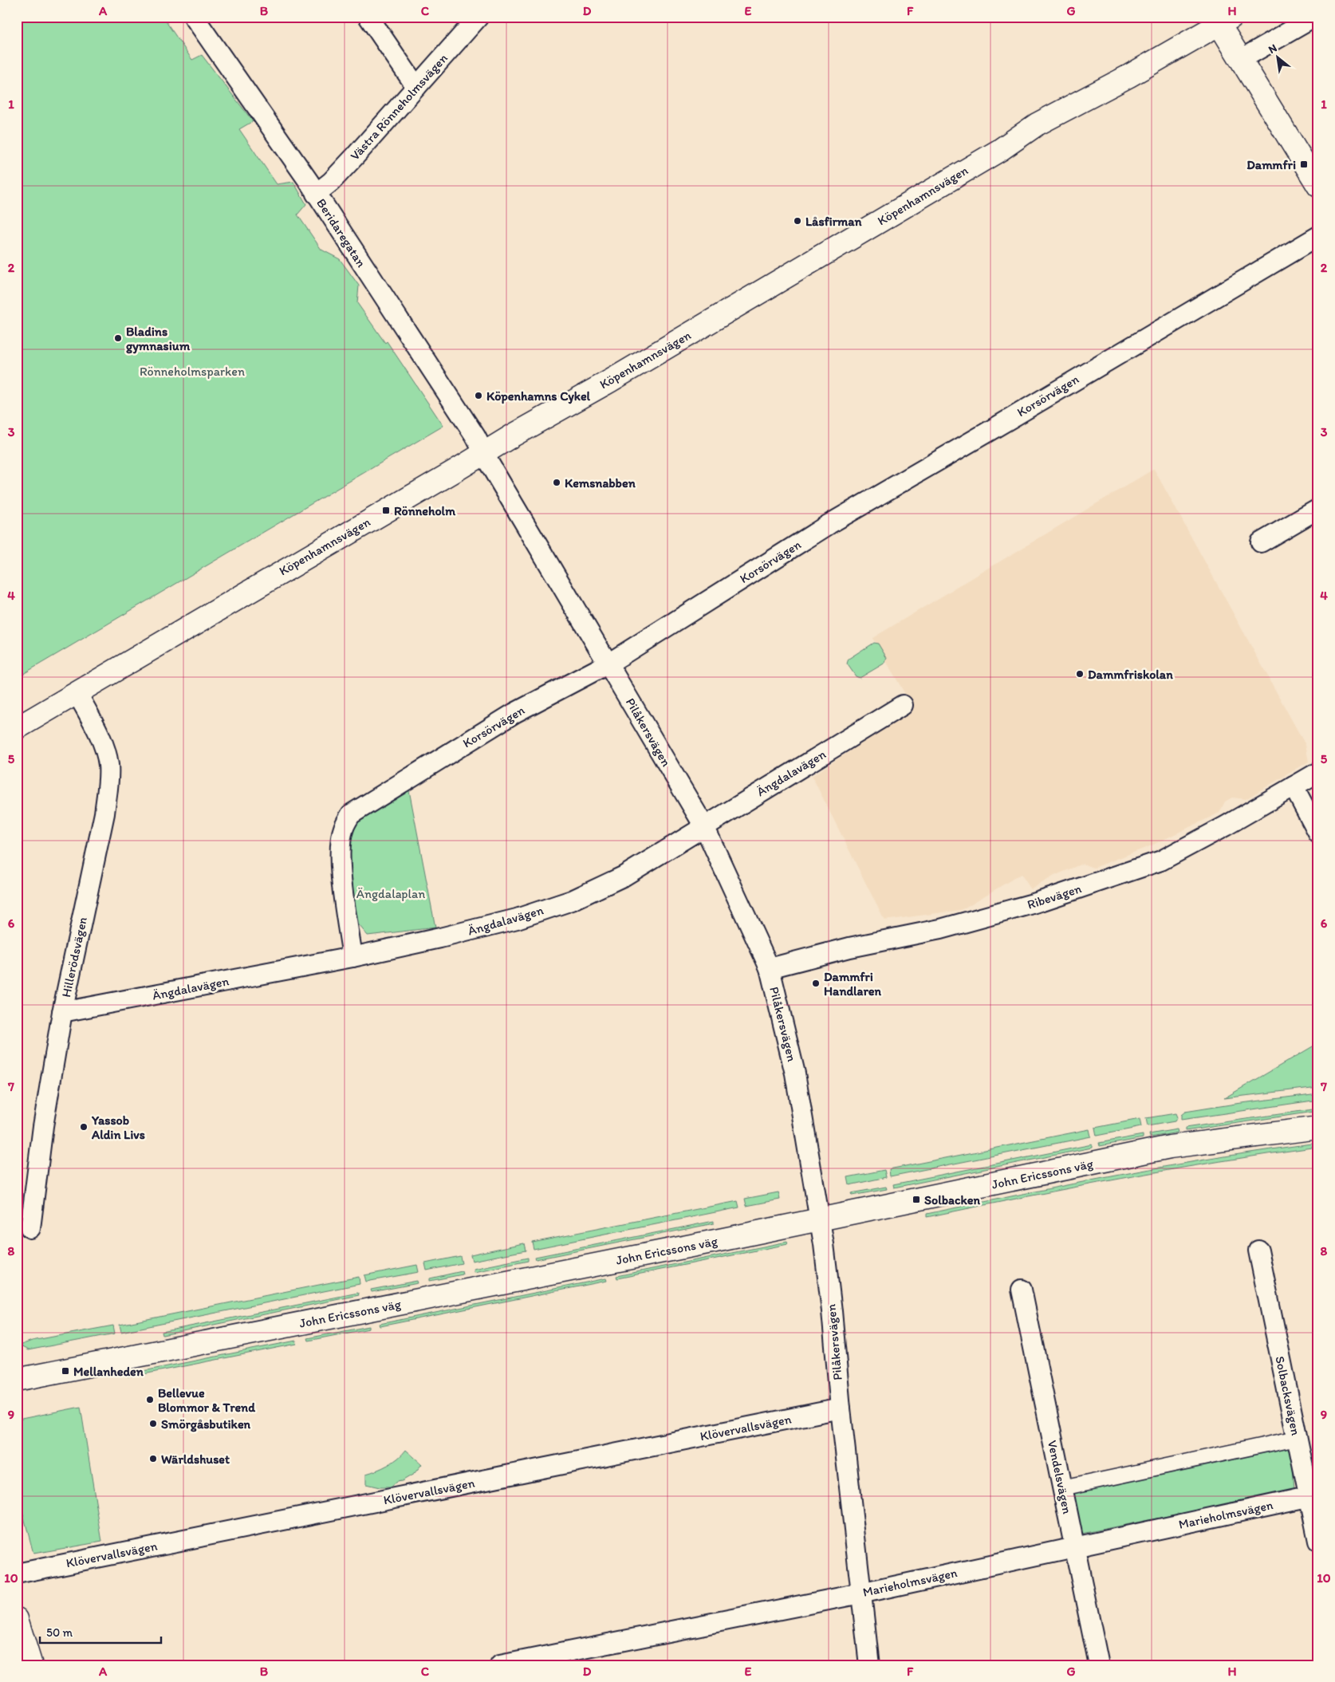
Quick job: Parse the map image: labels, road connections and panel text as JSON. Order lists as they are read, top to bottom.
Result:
{
  "streets": {
    "street": [
      "Västra Rönneholmsvägen",
      "Köpenhamnsvägen",
      "Beridaregatan",
      "Korsörvägen",
      "Pilåkersvägen",
      "Ängdalavägen",
      "Ribevägen",
      "Hillerödsvägen",
      "John Ericssons väg",
      "Solbacksvägen",
      "Klövervallsvägen",
      "Vendelsvägen",
      "Marieholmsvägen"
    ]
  },
  "crossings": [
    ["Västra Rönneholmsvägen", "Beridaregatan"],
    ["Köpenhamnsvägen", "Beridaregatan"],
    ["Köpenhamnsvägen", "Pilåkersvägen"],
    ["Köpenhamnsvägen", "Hillerödsvägen"],
    ["Beridaregatan", "Pilåkersvägen"],
    ["Korsörvägen", "Pilåkersvägen"],
    ["Korsörvägen", "Ängdalavägen"],
    ["Pilåkersvägen", "Ängdalavägen"],
    ["Pilåkersvägen", "Ribevägen"],
    ["Pilåkersvägen", "John Ericssons väg"],
    ["Pilåkersvägen", "Klövervallsvägen"],
    ["Pilåkersvägen", "Marieholmsvägen"],
    ["Ängdalavägen", "Hillerödsvägen"],
    ["Solbacksvägen", "Marieholmsvägen"],
    ["Vendelsvägen", "Marieholmsvägen"]
  ],
  "parks": ["Rönneholmsparken", "Ängdalaplan"],
  "places": {
    "transit": [
      "Dammfri",
      "Rönneholm",
      "Solbacken",
      "Mellanheden"
    ],
    "other": [
      "Låsfirman",
      "Bladins gymnasium",
      "Köpenhamns Cykel",
      "Kemsnabben",
      "Dammfriskolan",
      "Dammfri Handlaren",
      "Yassob Aldin Livs",
      "Bellevue Blommor & Trend",
      "Smörgåsbutiken",
      "Wärldshuset"
    ]
  },
  "scale_bar": "50 m",
  "north": "top left",
  "grid": {
    "columns": [
      "A",
      "B",
      "C",
      "D",
      "E",
      "F",
      "G",
      "H"
    ],
    "rows": [
      "1",
      "2",
      "3",
      "4",
      "5",
      "6",
      "7",
      "8",
      "9",
      "10"
    ]
  }
}
